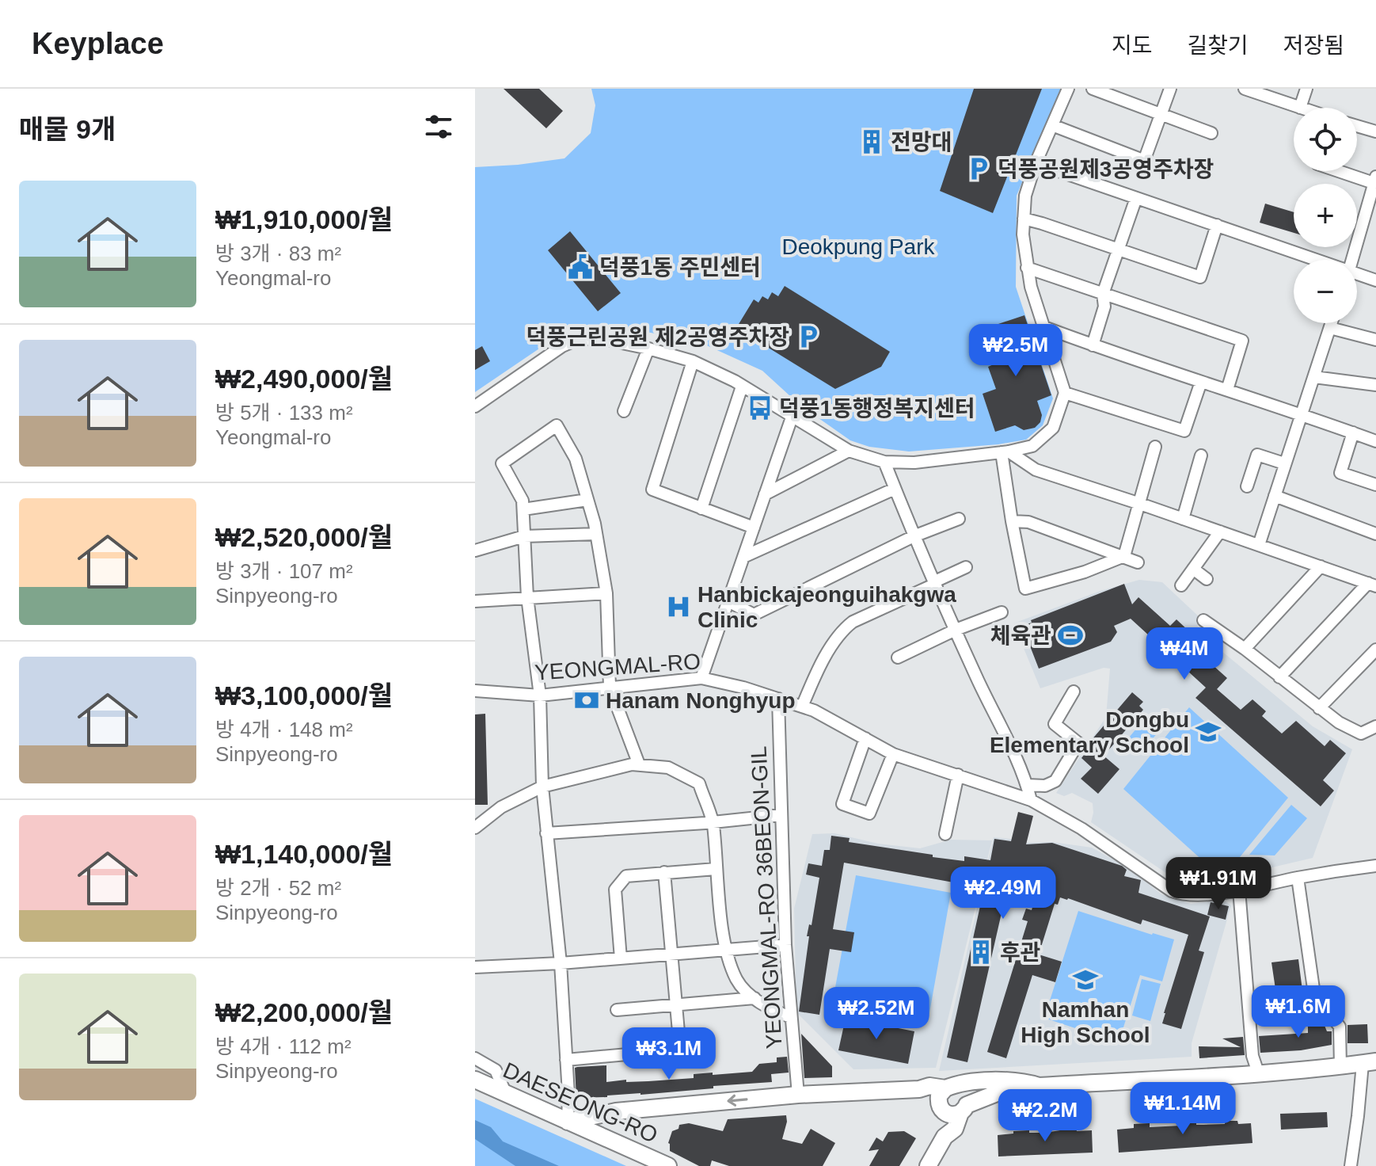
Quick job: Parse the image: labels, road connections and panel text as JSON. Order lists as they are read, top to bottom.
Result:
{
  "streets": {
    "street": ["YEONGMAL-RO", "YEONGMAL-RO 36BEON-GIL", "DAESEONG-RO"]
  },
  "crossings": [
    ["YEONGMAL-RO", "YEONGMAL-RO 36BEON-GIL"]
  ],
  "parks": ["Deokpung Park"],
  "places": {
    "building": ["전망대", "후관"],
    "parking": ["덕풍공원제3공영주차장", "덕풍근린공원 제2공영주차장"],
    "public building": ["덕풍1동 주민센터"],
    "bus stop": ["덕풍1동행정복지센터"],
    "hospital": ["Hanbickajeonguihakgwa Clinic"],
    "sports": ["체육관"],
    "bank": ["Hanam Nonghyup"],
    "school or university": ["Dongbu Elementary School", "Namhan High School"]
  },
  "page": {
    "header": "Keyplace",
    "nav": ["지도", "길찾기", "저장됨"],
    "heading": "매물 9개",
    "map_buttons": ["+", "−"],
    "list": [
      {
        "name": "₩1,910,000/월",
        "note": "방 3개 · 83 m² · Yeongmal-ro"
      },
      {
        "name": "₩2,490,000/월",
        "note": "방 5개 · 133 m² · Yeongmal-ro"
      },
      {
        "name": "₩2,520,000/월",
        "note": "방 3개 · 107 m² · Sinpyeong-ro"
      },
      {
        "name": "₩3,100,000/월",
        "note": "방 4개 · 148 m² · Sinpyeong-ro"
      },
      {
        "name": "₩1,140,000/월",
        "note": "방 2개 · 52 m² · Sinpyeong-ro"
      },
      {
        "name": "₩2,200,000/월",
        "note": "방 4개 · 112 m² · Sinpyeong-ro"
      }
    ],
    "price": [
      "₩2.5M",
      "₩4M",
      "₩1.91M",
      "₩2.49M",
      "₩1.6M",
      "₩2.52M",
      "₩3.1M",
      "₩1.14M",
      "₩2.2M"
    ]
  }
}
